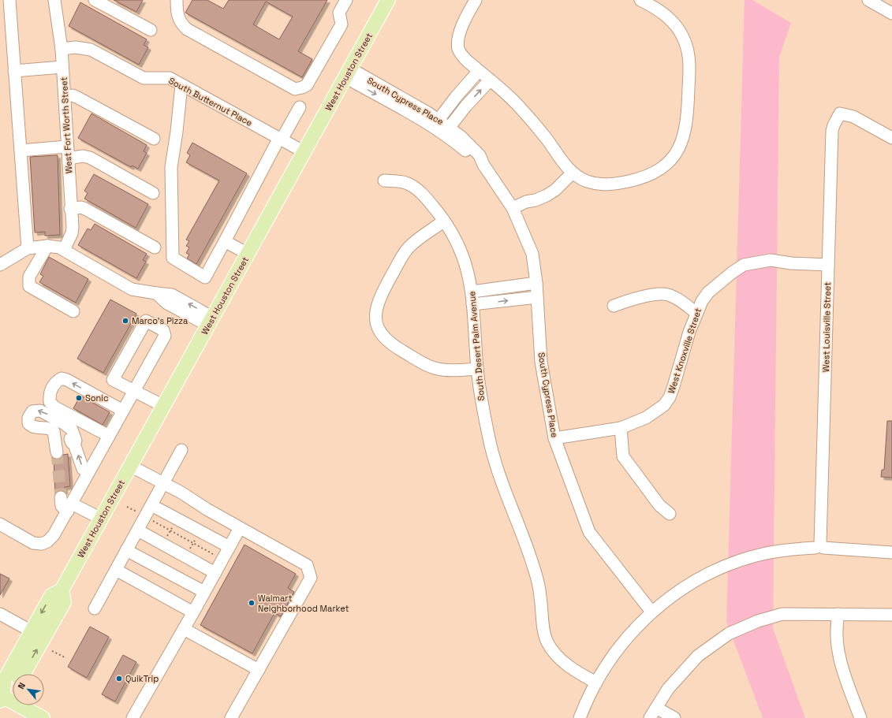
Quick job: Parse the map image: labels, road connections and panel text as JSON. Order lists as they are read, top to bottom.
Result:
{
  "streets": {
    "main road": ["West Houston Street"],
    "street": [
      "South Cypress Place",
      "South Butternut Place",
      "West Fort Worth Street",
      "West Louisville Street",
      "South Desert Palm Avenue",
      "West Knoxville Street"
    ]
  },
  "crossings": [
    ["West Houston Street", "South Cypress Place"],
    ["West Houston Street", "South Butternut Place"],
    ["South Cypress Place", "West Knoxville Street"],
    ["South Butternut Place", "West Fort Worth Street"],
    ["West Louisville Street", "West Knoxville Street"]
  ],
  "places": [
    "Marco's Pizza",
    "Sonic",
    "Walmart Neighborhood Market",
    "QuikTrip"
  ],
  "north": "top left"
}
